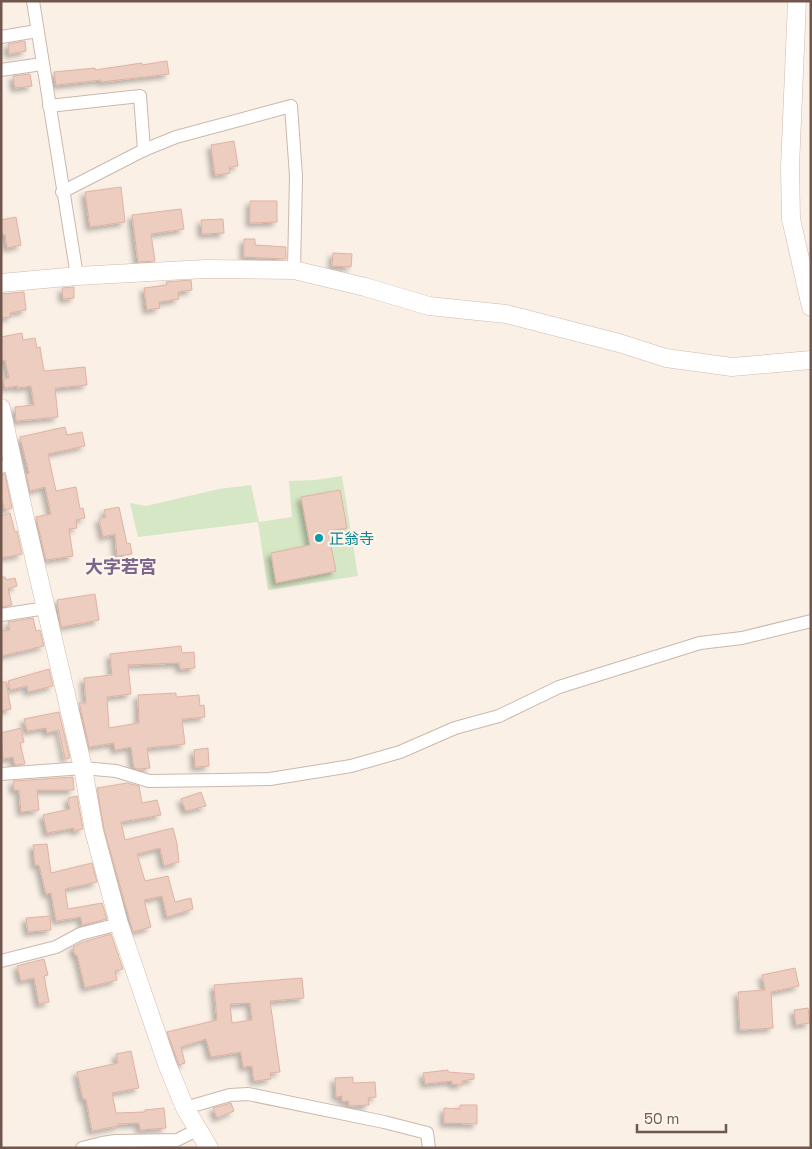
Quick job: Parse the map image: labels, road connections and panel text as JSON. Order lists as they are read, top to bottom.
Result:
{
  "districts": ["大字若宮"],
  "places": ["正翁寺"],
  "scale_bar": "50 m"
}
